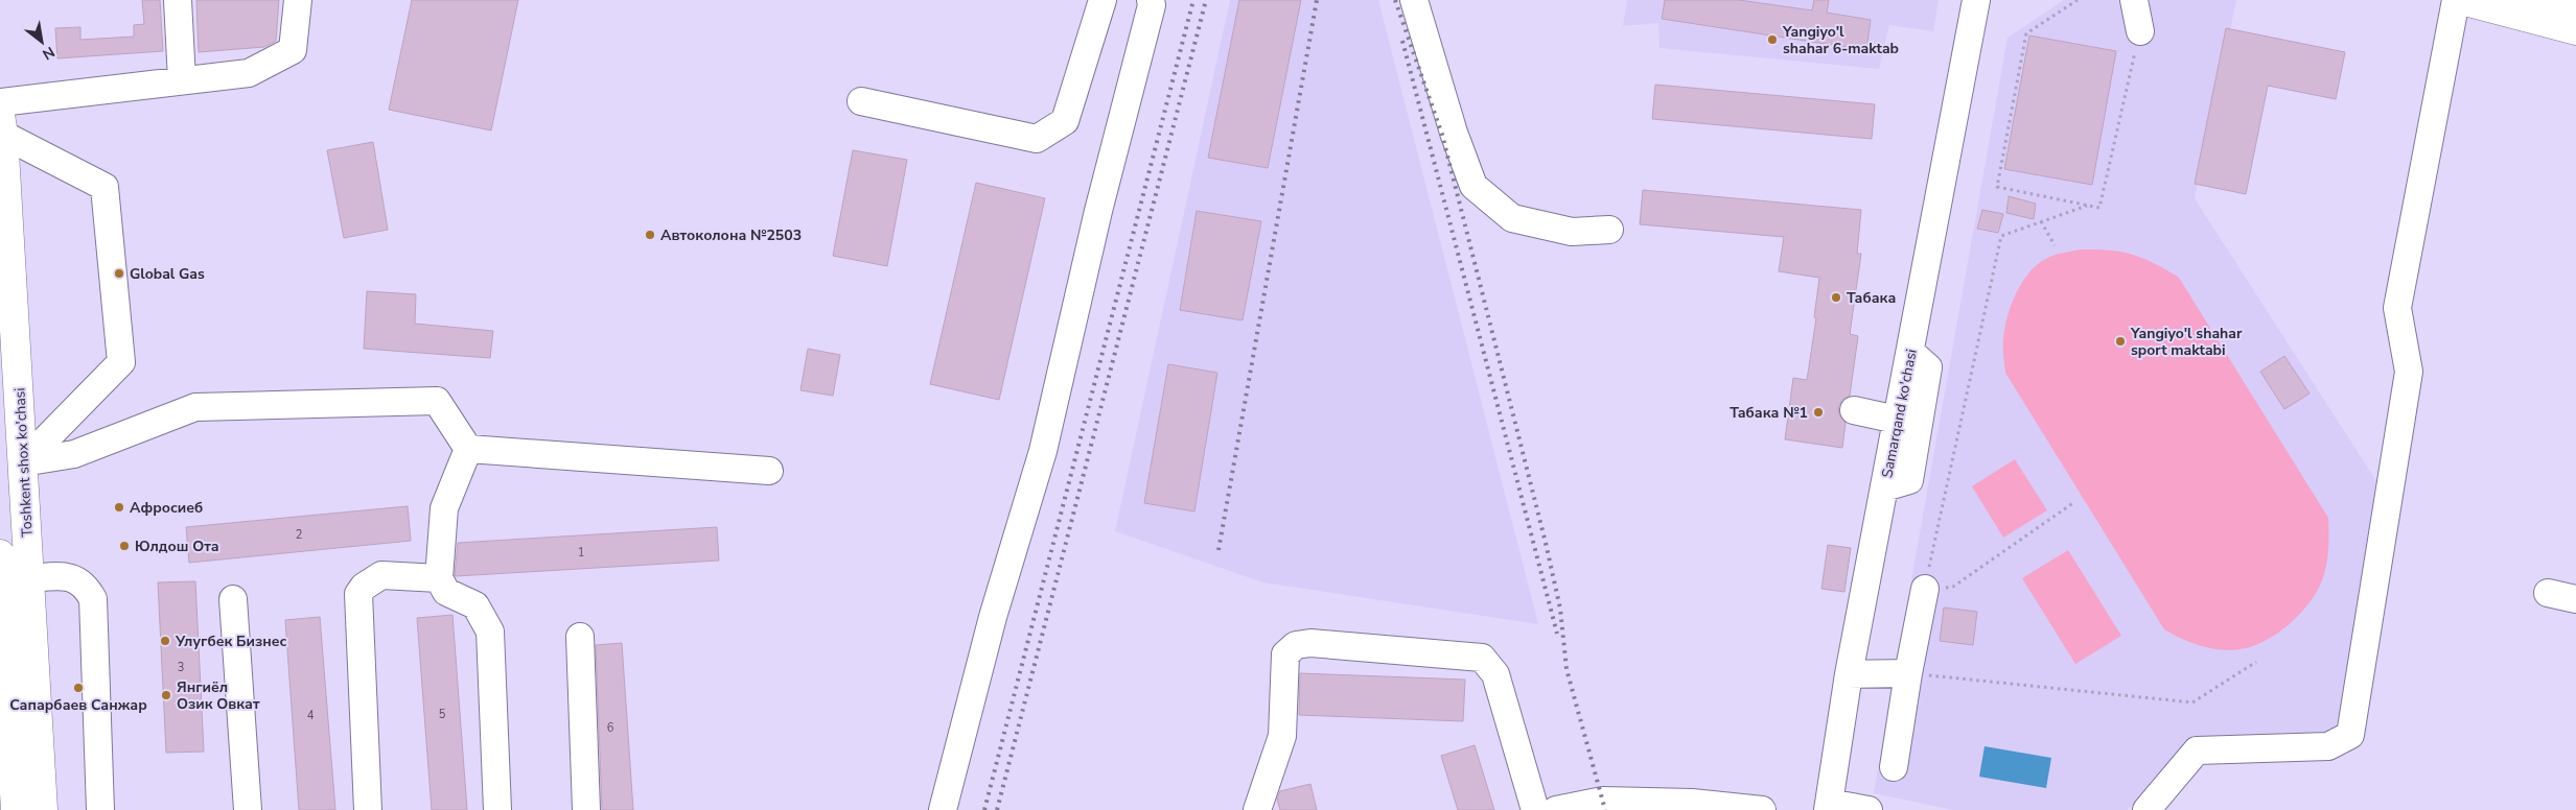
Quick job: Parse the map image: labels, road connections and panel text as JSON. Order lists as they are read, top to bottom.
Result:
{
  "streets": {
    "main road": ["Toshkent shox ko'chasi"],
    "street": ["Samarqand ko'chasi"]
  },
  "places": [
    "Yangiyo'l shahar 6-maktab",
    "Автоколона №2503",
    "Global Gas",
    "Табака",
    "Yangiyo'l shahar sport maktabi",
    "Табака №1",
    "Афросиеб",
    "Юлдош Ота",
    "Улугбек Бизнес",
    "Сапарбаев Санжар",
    "Янгиёл Озик Овкат"
  ],
  "house_numbers": [
    "2",
    "1",
    "3",
    "5",
    "4",
    "6"
  ],
  "north": "bottom right"
}
